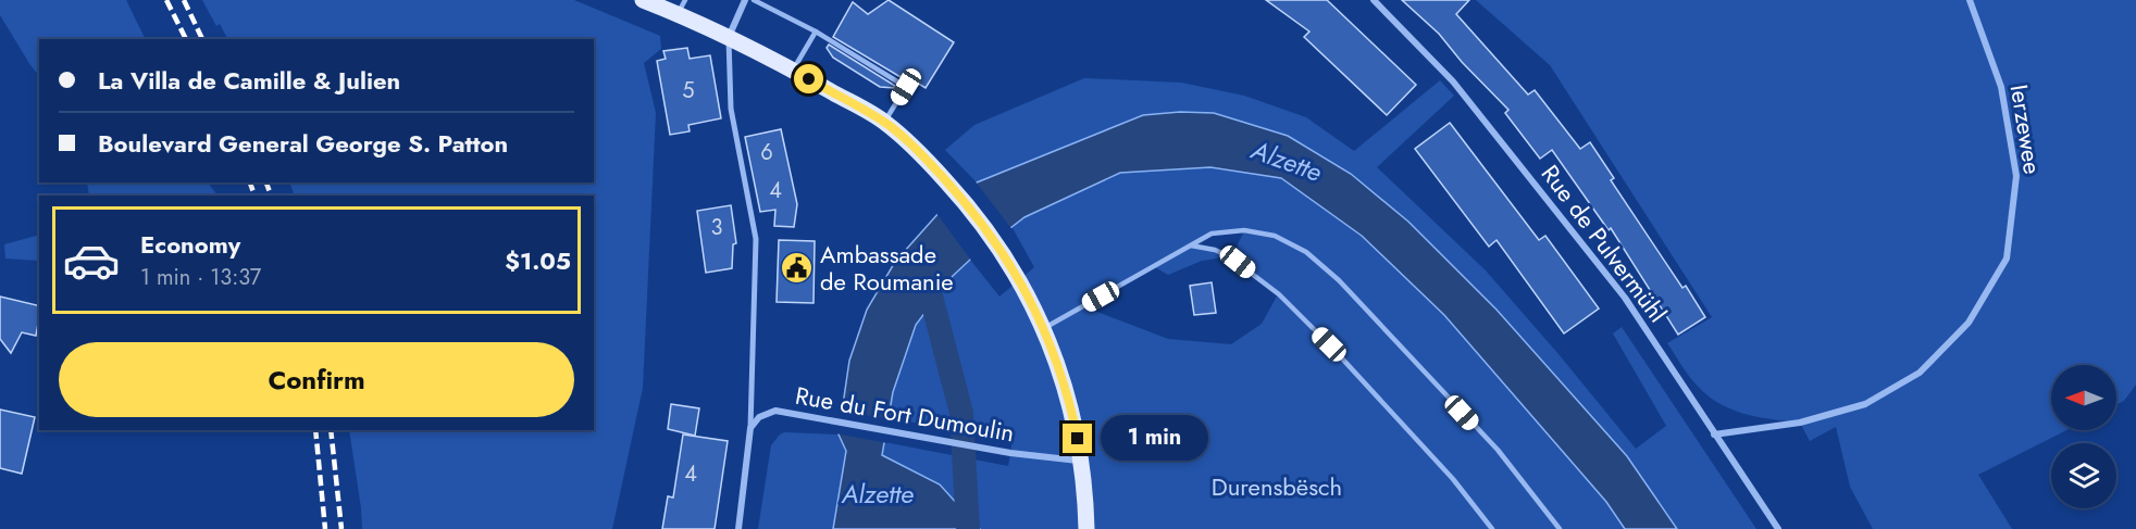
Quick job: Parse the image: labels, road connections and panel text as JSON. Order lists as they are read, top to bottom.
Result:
{
  "streets": {
    "street": ["Ierzewee", "Rue de Pulvermühl", "Rue du Fort Dumoulin"]
  },
  "crossings": [
    ["Ierzewee", "Rue de Pulvermühl"]
  ],
  "water": ["Alzette"],
  "parks": ["Durensbësch"],
  "places": {
    "public building": ["Ambassade de Roumanie"]
  },
  "house_numbers": [
    "5",
    "6",
    "4",
    "3",
    "4"
  ],
  "north": "left",
  "page": {
    "banner": ["La Villa de Camille & Julien", "Boulevard General George S. Patton"],
    "list": [
      {
        "name": "Economy",
        "note": "1 min · 13:37",
        "value": "$1.05"
      }
    ],
    "buttons": "Confirm",
    "bubble": "1 min"
  }
}
